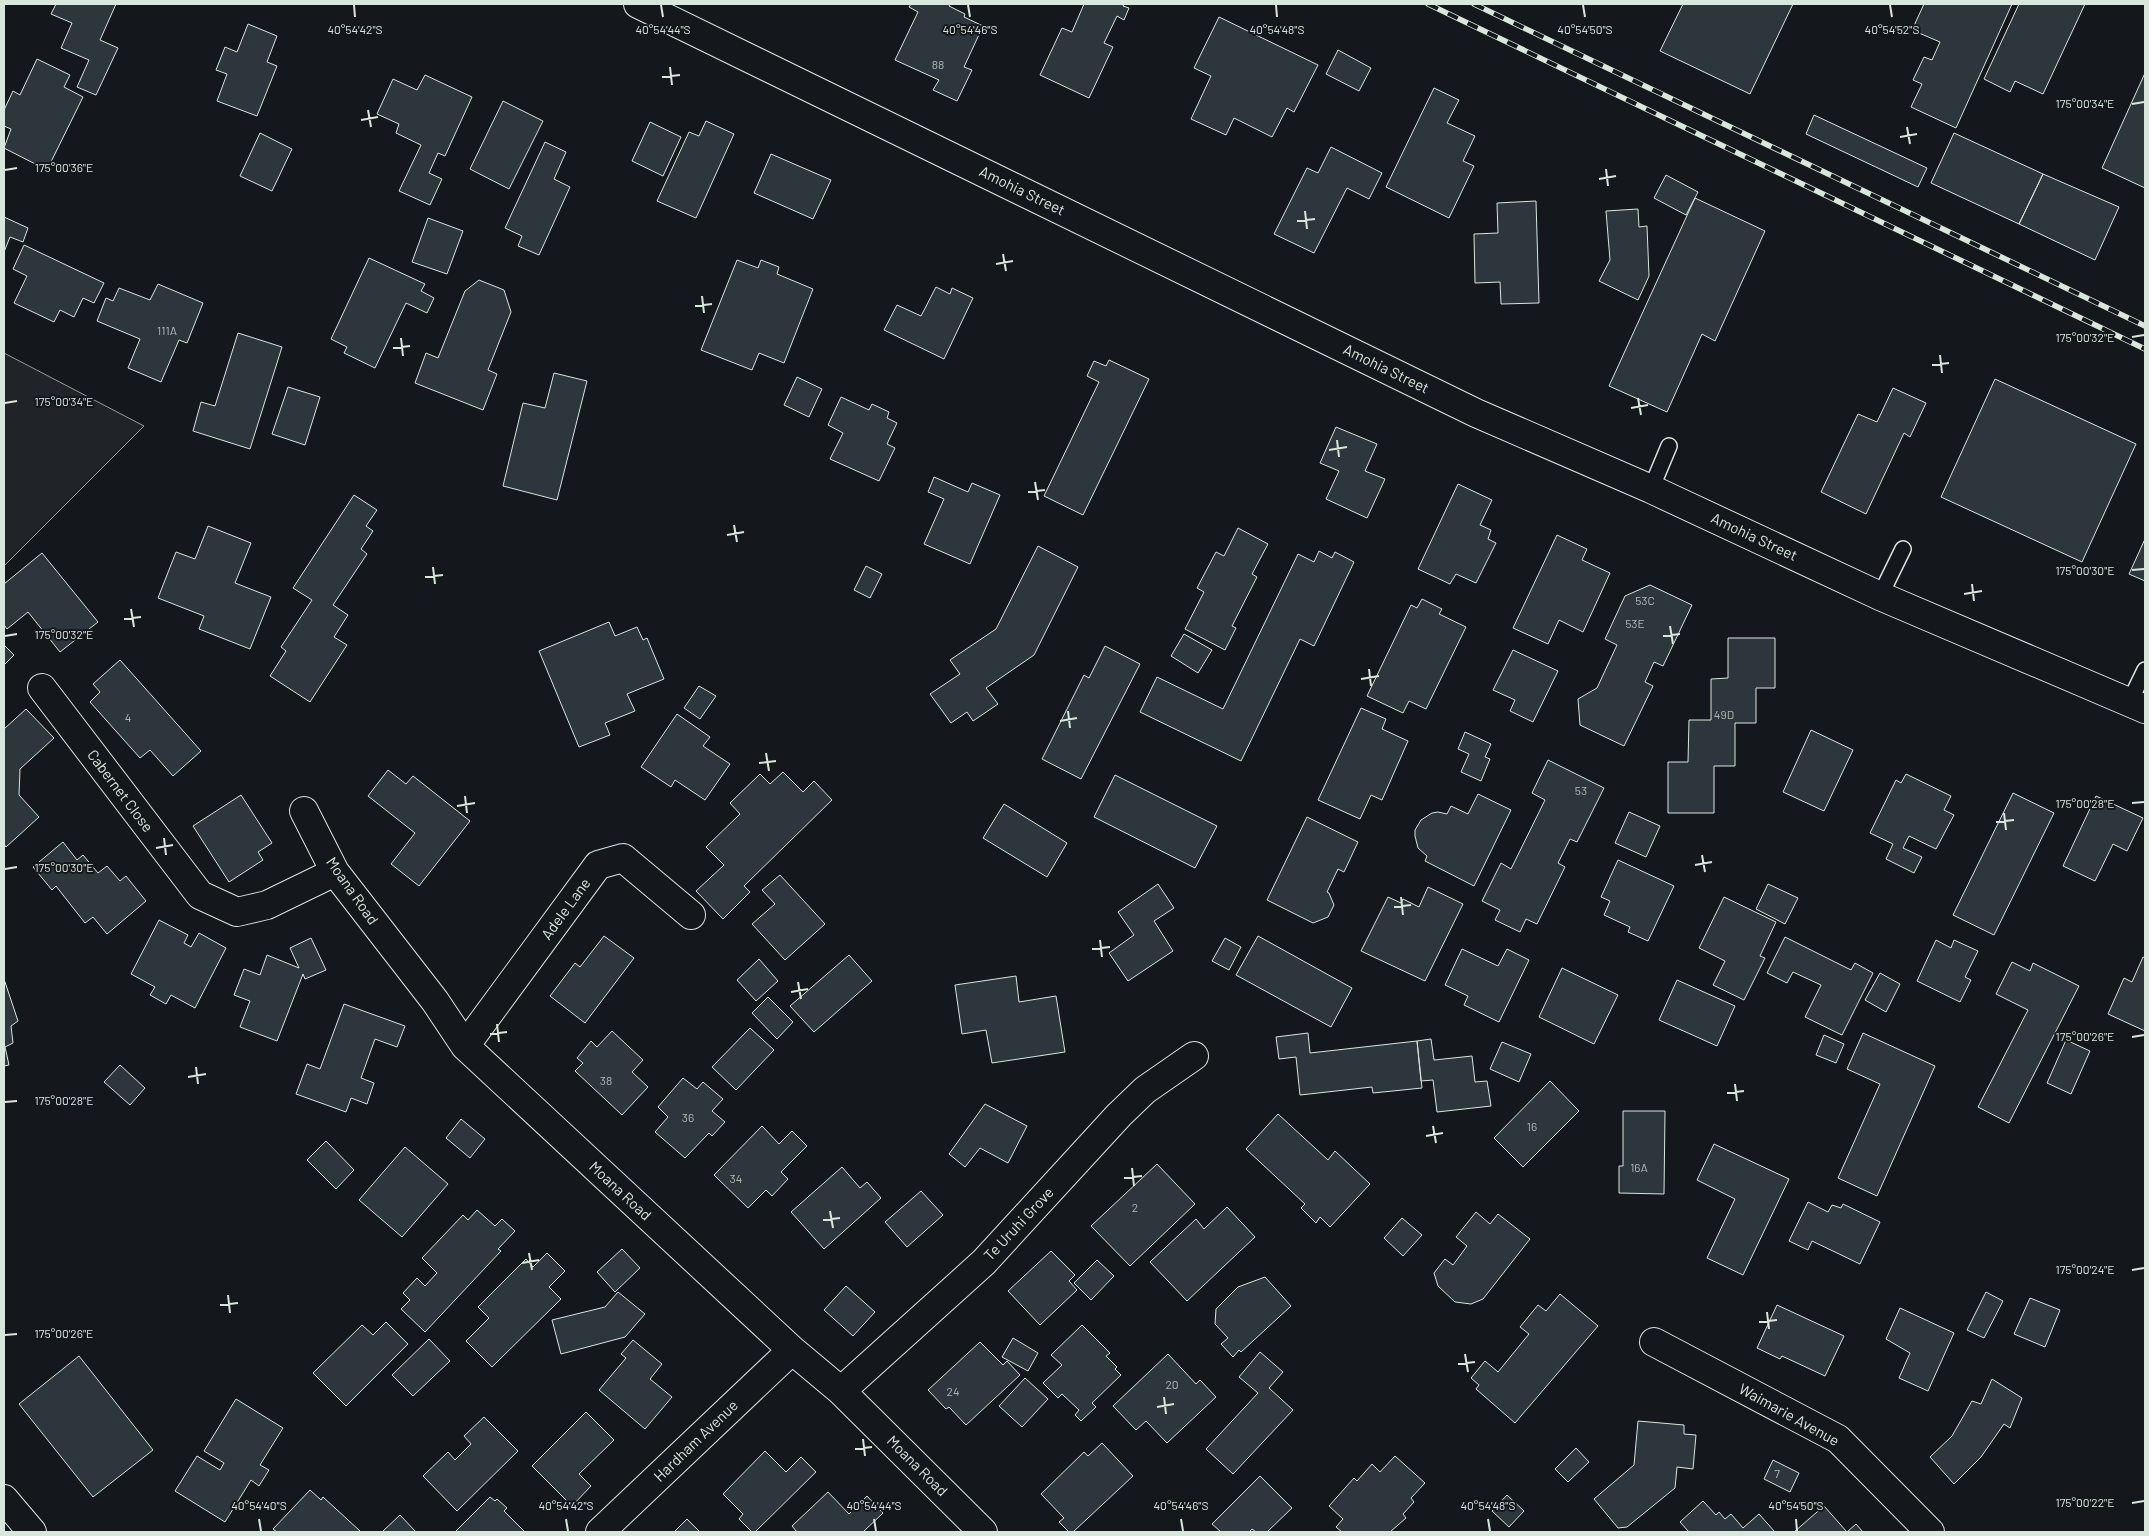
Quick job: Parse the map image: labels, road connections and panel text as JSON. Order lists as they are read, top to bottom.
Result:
{
  "streets": {
    "street": [
      "Amohia Street",
      "Cabernet Close",
      "Moana Road",
      "Adele Lane",
      "Te Uruhi Grove",
      "Waimarie Avenue",
      "Hardham Avenue"
    ]
  },
  "crossings": [
    ["Cabernet Close", "Moana Road"],
    ["Moana Road", "Adele Lane"],
    ["Moana Road", "Te Uruhi Grove"],
    ["Moana Road", "Hardham Avenue"]
  ],
  "house_numbers": [
    "88",
    "111A",
    "53C",
    "53E",
    "49D",
    "4",
    "53",
    "38",
    "36",
    "16",
    "16A",
    "34",
    "2",
    "20",
    "24",
    "7"
  ],
  "coordinates": [
    "40°54'42\"S",
    "40°54'44\"S",
    "40°54'46\"S",
    "40°54'48\"S",
    "40°54'50\"S",
    "40°54'52\"S",
    "175°00'34\"E",
    "175°00'36\"E",
    "175°00'32\"E",
    "175°00'30\"E",
    "175°00'28\"E",
    "175°00'26\"E",
    "175°00'24\"E",
    "175°00'22\"E",
    "40°54'40\"S"
  ]
}
